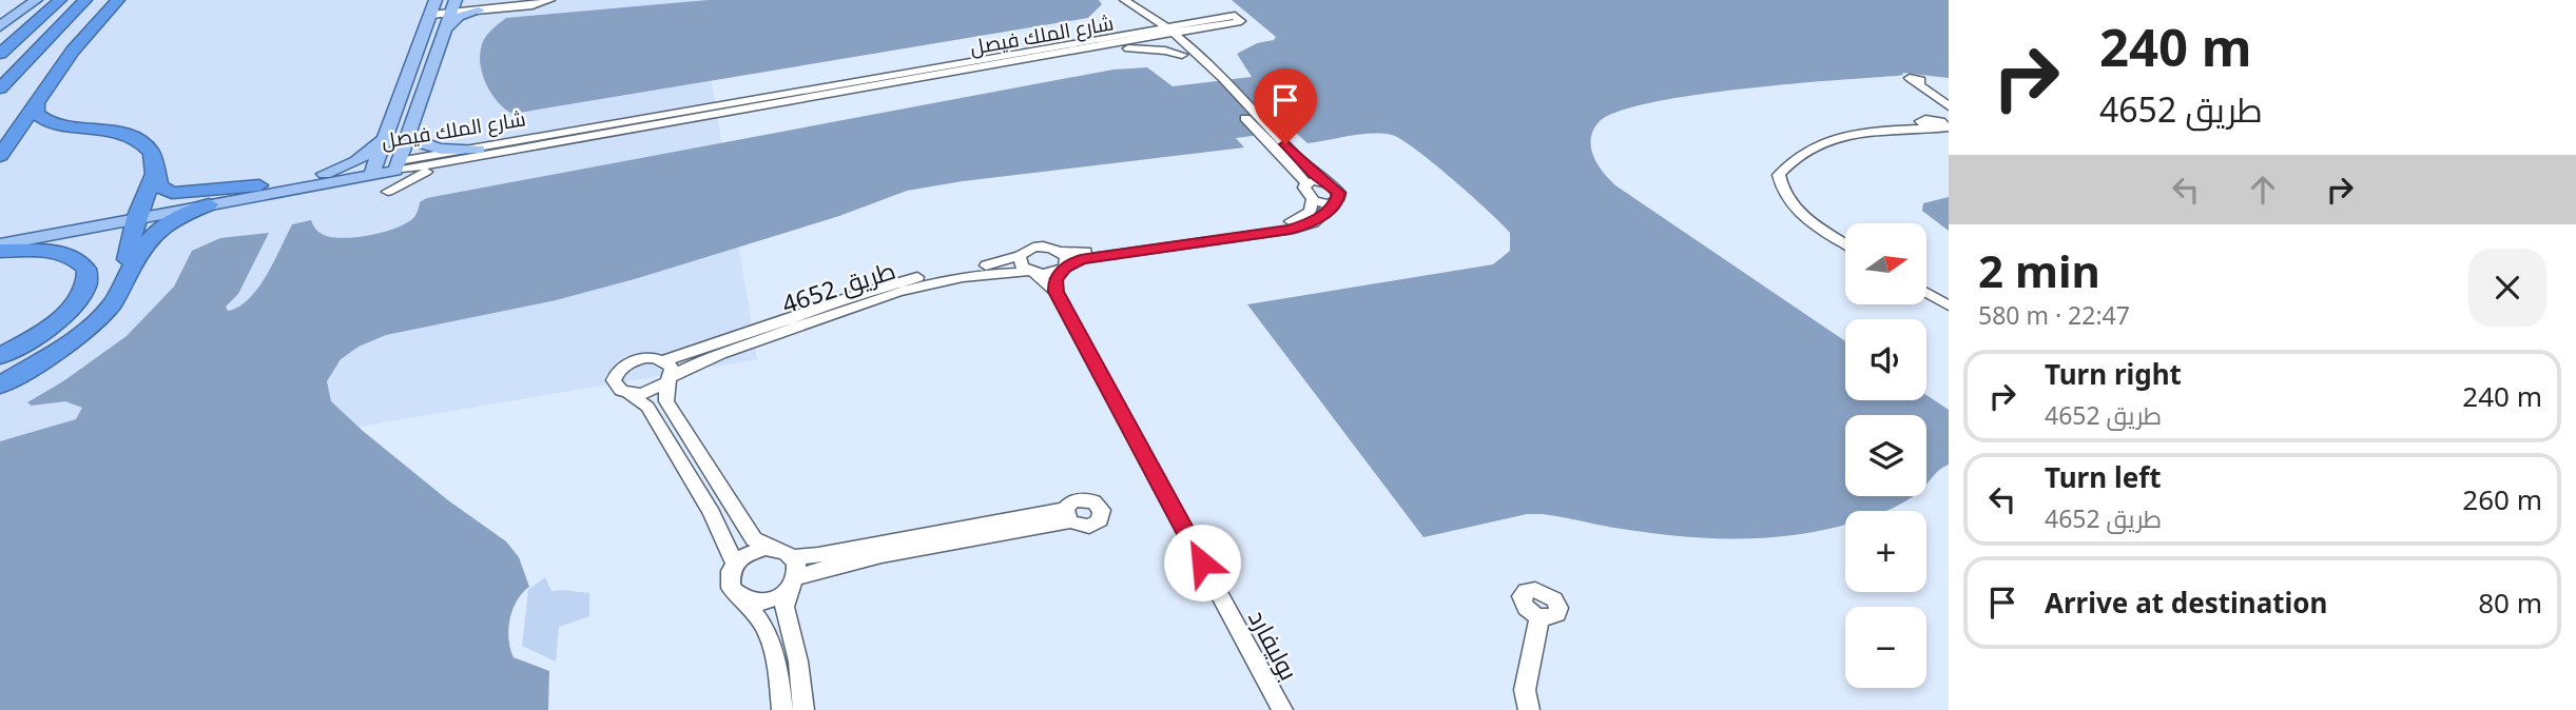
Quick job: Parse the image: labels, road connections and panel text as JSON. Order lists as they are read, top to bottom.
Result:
{
  "streets": {
    "main road": ["شارع الملك فيصل"],
    "street": ["طريق 4652", "بوليفارد"]
  },
  "crossings": [
    ["طريق 4652", "بوليفارد"]
  ],
  "north": "right",
  "page": {
    "turn": ["240 m", "طريق 4652"],
    "map_buttons": ["+", "−"],
    "heading": ["2 min", "580 m · 22:47"],
    "list": [
      {
        "name": "Turn right",
        "note": "طريق 4652",
        "value": "240 m"
      },
      {
        "name": "Turn left",
        "note": "طريق 4652",
        "value": "260 m"
      },
      {
        "name": "Arrive at destination",
        "value": "80 m"
      }
    ]
  }
}
